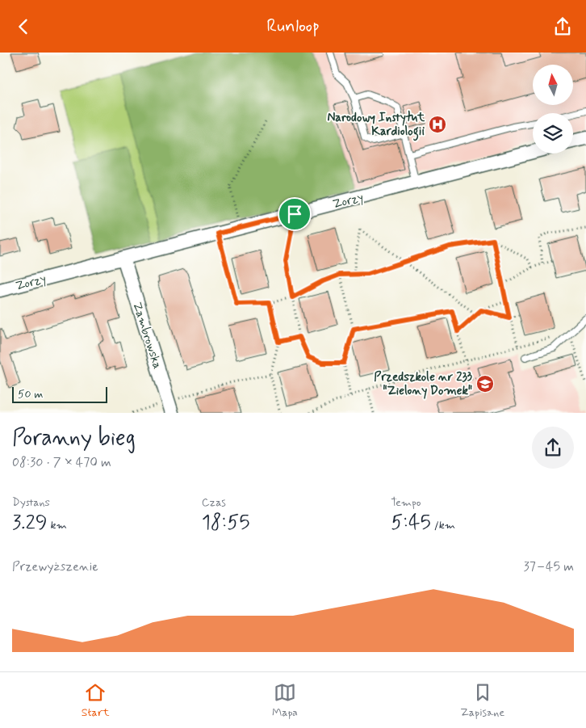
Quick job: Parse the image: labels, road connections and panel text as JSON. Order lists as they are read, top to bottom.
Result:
{
  "streets": {
    "street": ["Zorzy", "Zambrowska"]
  },
  "crossings": [
    ["Zorzy", "Zambrowska"]
  ],
  "places": {
    "hospital": ["Narodowy Instytut Kardiologii"],
    "school or university": ["Przedszkole nr 233 \"Zielony Domek\""]
  },
  "scale_bar": "50 m",
  "north": "top",
  "page": {
    "header": "Runloop",
    "scale": "50 m",
    "heading": ["Poranny bieg", "08:30 · 7 × 470 m"],
    "stats": [
      ["Dystans", "3.29 km"],
      ["Czas", "18:55"],
      ["Tempo", "5:45 /km"]
    ],
    "chart": ["Przewyższenie", "37–45 m"],
    "tabs": ["Start", "Mapa", "Zapisane"]
  }
}
